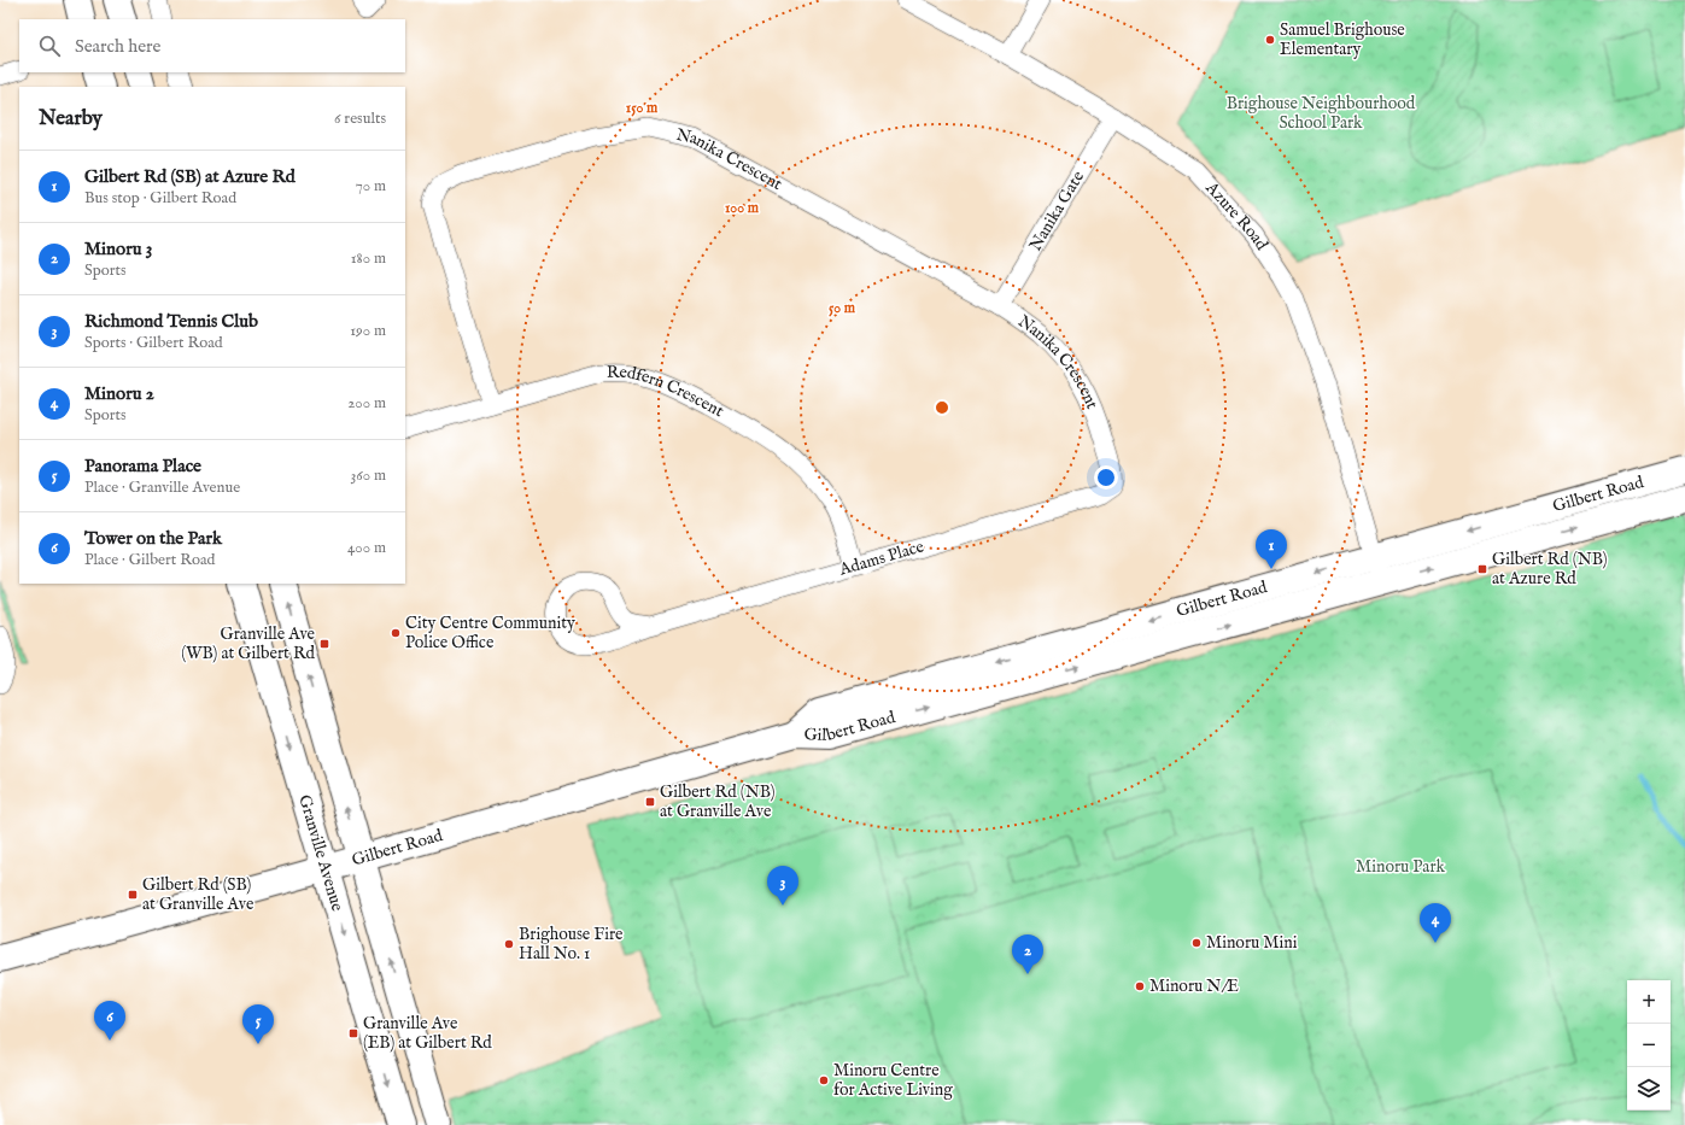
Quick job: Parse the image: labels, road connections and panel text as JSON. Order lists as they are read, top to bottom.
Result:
{
  "streets": {
    "main road": ["Gilbert Road", "Granville Avenue"],
    "street": [
      "Nanika Crescent",
      "Nanika Gate",
      "Azure Road",
      "Redfern Crescent",
      "Adams Place"
    ]
  },
  "crossings": [
    ["Nanika Crescent", "Nanika Gate"],
    ["Nanika Crescent", "Redfern Crescent"],
    ["Nanika Crescent", "Adams Place"],
    ["Nanika Gate", "Azure Road"],
    ["Azure Road", "Gilbert Road"],
    ["Redfern Crescent", "Adams Place"],
    ["Gilbert Road", "Granville Avenue"]
  ],
  "parks": ["Brighouse Neighbourhood School Park", "Minoru Park"],
  "places": {
    "other": [
      "Samuel Brighouse Elementary",
      "City Centre Community Police Office",
      "Minoru Mini",
      "Brighouse Fire Hall No. 1",
      "Minoru N/E",
      "Minoru Centre for Active Living"
    ],
    "transit": [
      "Gilbert Rd (NB) at Azure Rd",
      "Granville Ave (WB) at Gilbert Rd",
      "Gilbert Rd (NB) at Granville Ave",
      "Gilbert Rd (SB) at Granville Ave",
      "Granville Ave (EB) at Gilbert Rd"
    ]
  },
  "page": {
    "search": "Search here",
    "heading": ["Nearby", "6 results"],
    "list": [
      {
        "mark": "1",
        "name": "Gilbert Rd (SB) at Azure Rd",
        "note": "Bus stop · Gilbert Road",
        "value": "70 m"
      },
      {
        "mark": "2",
        "name": "Minoru 3",
        "note": "Sports",
        "value": "180 m"
      },
      {
        "mark": "3",
        "name": "Richmond Tennis Club",
        "note": "Sports · Gilbert Road",
        "value": "190 m"
      },
      {
        "mark": "4",
        "name": "Minoru 2",
        "note": "Sports",
        "value": "200 m"
      },
      {
        "mark": "5",
        "name": "Panorama Place",
        "note": "Place · Granville Avenue",
        "value": "360 m"
      },
      {
        "mark": "6",
        "name": "Tower on the Park",
        "note": "Place · Gilbert Road",
        "value": "400 m"
      }
    ],
    "pins": [
      "1",
      "3",
      "4",
      "2",
      "6",
      "5"
    ],
    "map_buttons": ["+", "−"]
  },
  "rings": ["150 m", "100 m", "50 m"]
}
